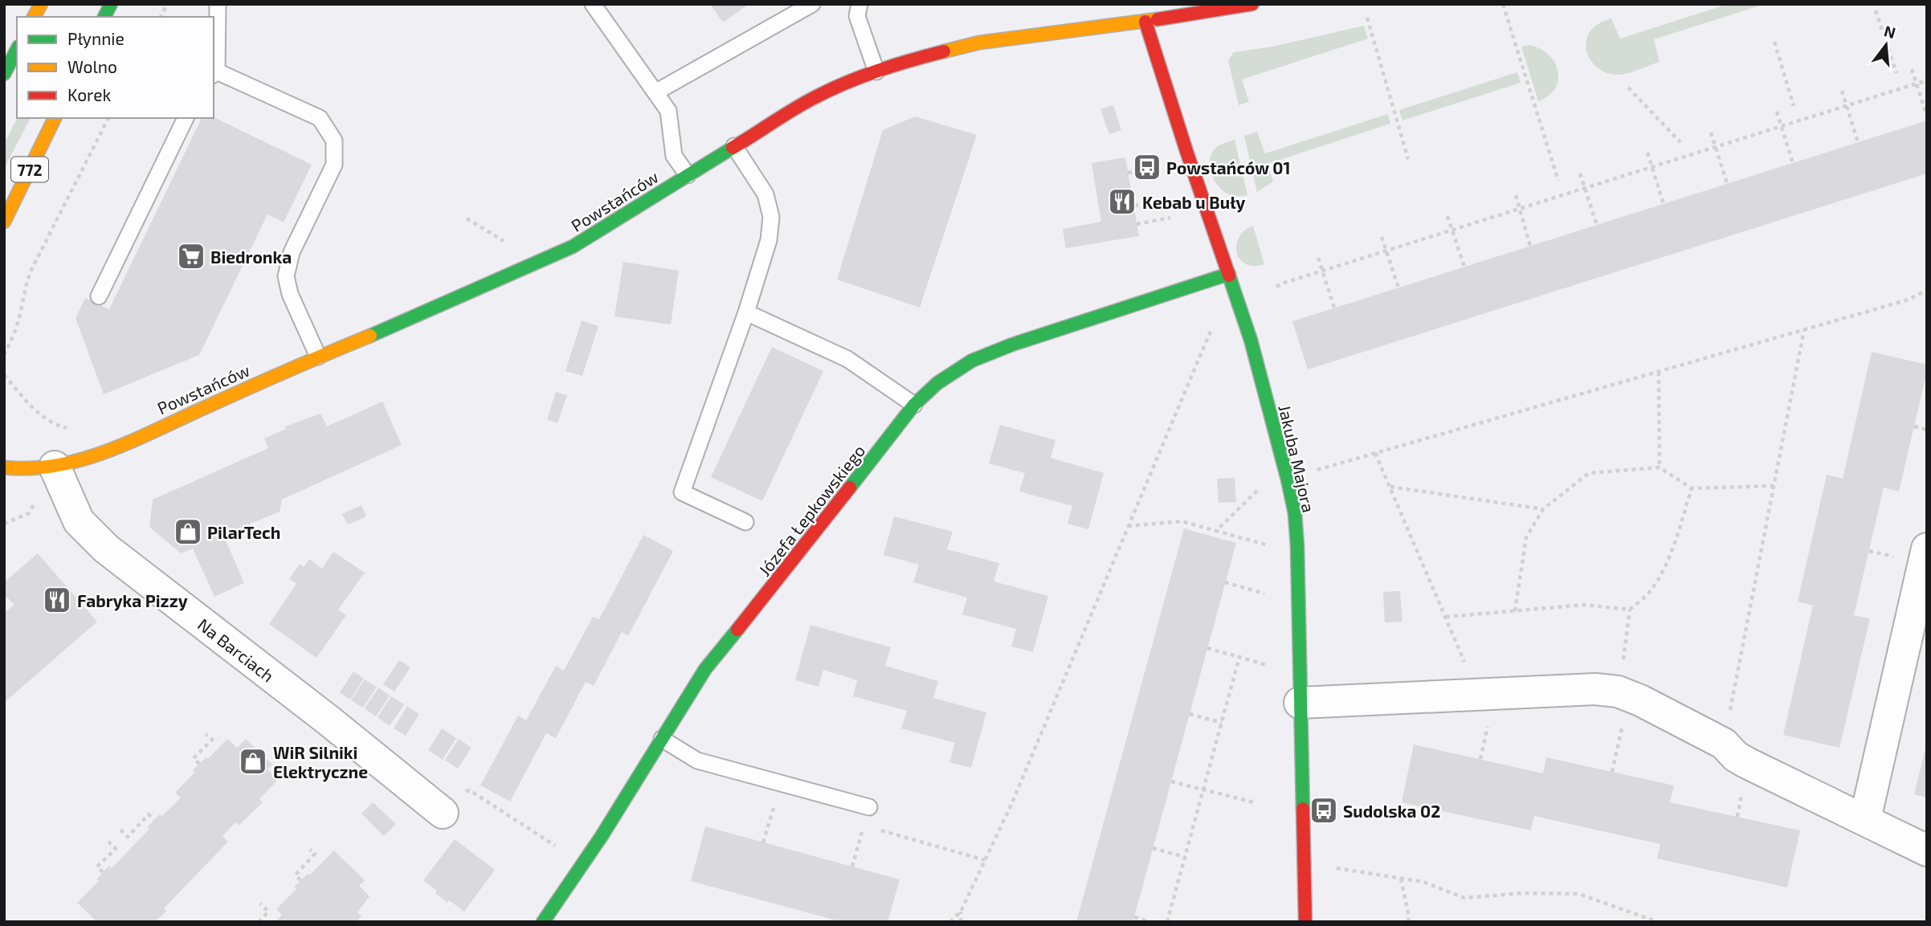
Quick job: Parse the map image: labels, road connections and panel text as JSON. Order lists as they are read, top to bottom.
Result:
{
  "streets": {
    "street": [
      "772",
      "Powstańców",
      "Jakuba Majora",
      "Józefa Łepkowskiego",
      "Na Barciach"
    ]
  },
  "crossings": [
    ["Powstańców", "Jakuba Majora"],
    ["Powstańców", "Na Barciach"],
    ["Jakuba Majora", "Józefa Łepkowskiego"]
  ],
  "places": {
    "bus stop": ["Powstańców 01", "Sudolska 02"],
    "restaurant": ["Kebab u Buły", "Fabryka Pizzy"],
    "supermarket": ["Biedronka"],
    "shop": ["PilarTech", "WiR Silniki Elektryczne"]
  },
  "legend": ["Płynnie", "Wolno", "Korek"],
  "north": "top"
}
